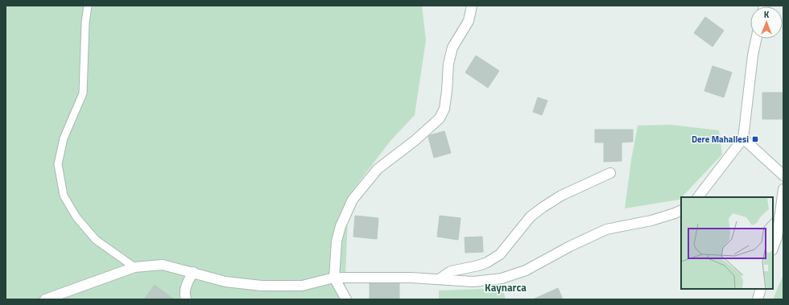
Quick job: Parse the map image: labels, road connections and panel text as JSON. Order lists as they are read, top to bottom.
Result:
{
  "districts": ["Kaynarca"],
  "places": {
    "transit": ["Dere Mahallesi"]
  },
  "north": "top"
}
